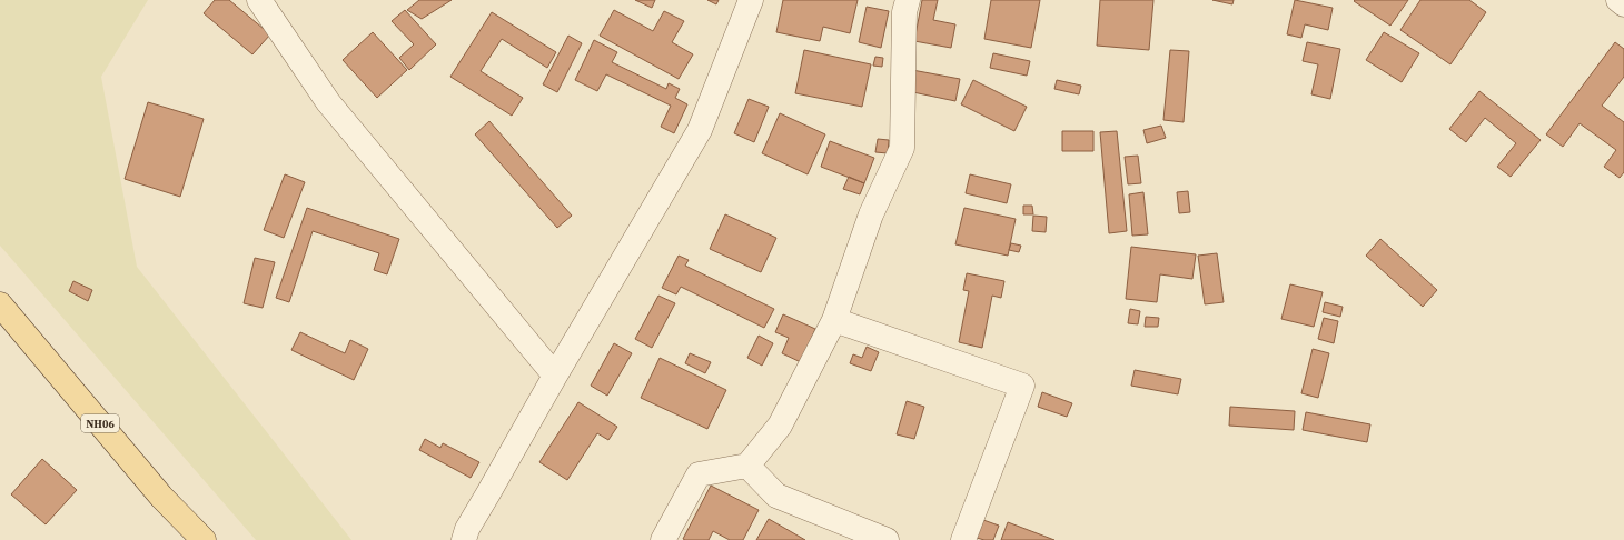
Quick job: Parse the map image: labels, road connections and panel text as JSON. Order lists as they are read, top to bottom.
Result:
{
  "streets": {
    "main road": ["NH06"]
  }
}
